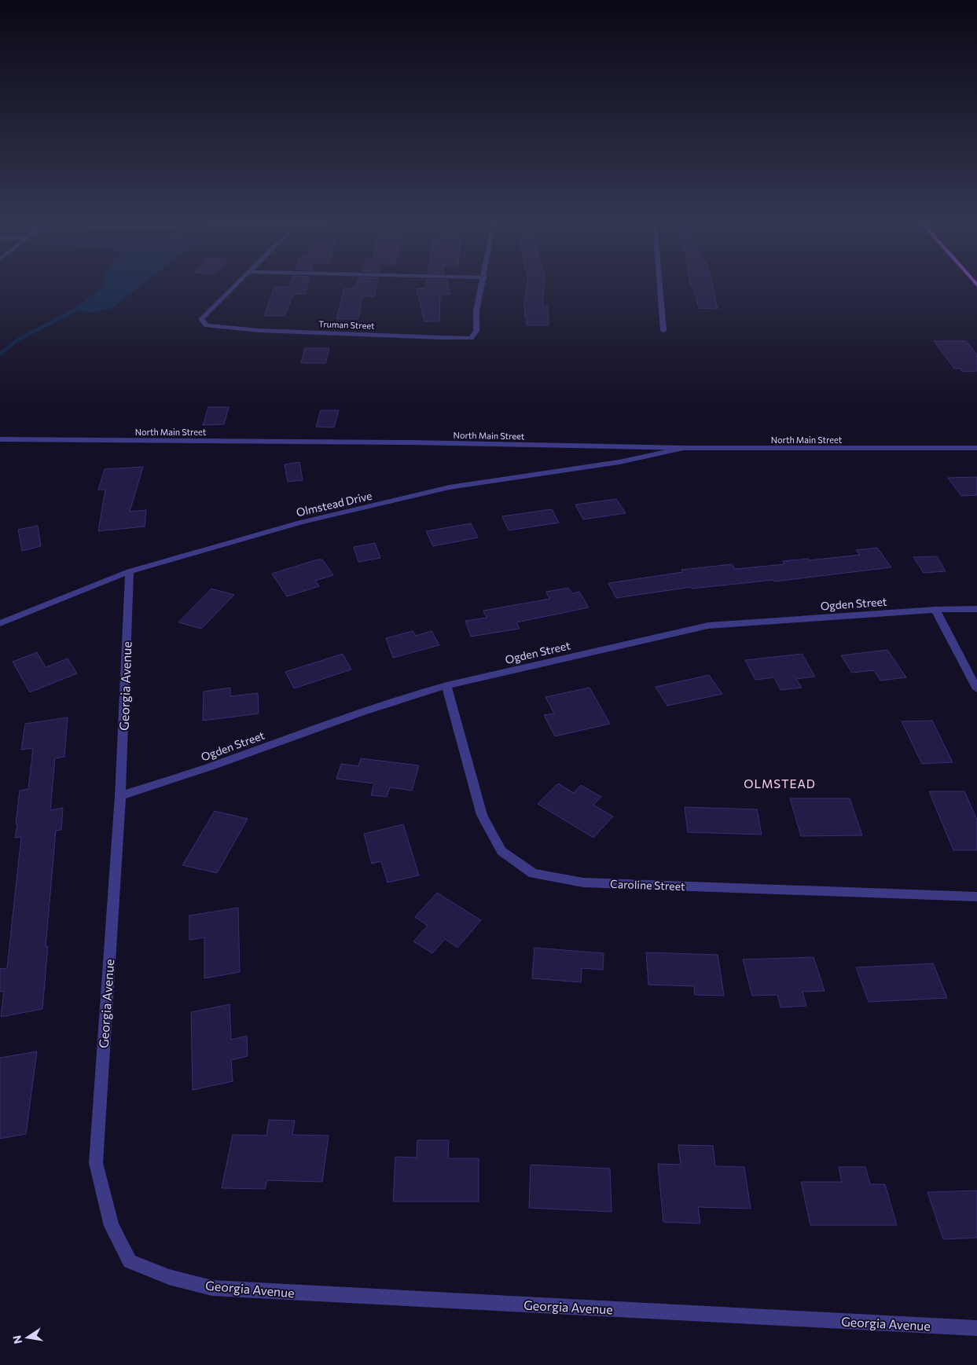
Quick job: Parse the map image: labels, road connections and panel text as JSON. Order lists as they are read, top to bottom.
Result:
{
  "streets": {
    "street": [
      "Truman Street",
      "North Main Street",
      "Olmstead Drive",
      "Ogden Street",
      "Georgia Avenue",
      "Caroline Street"
    ]
  },
  "crossings": [
    ["North Main Street", "Olmstead Drive"],
    ["Olmstead Drive", "Georgia Avenue"],
    ["Ogden Street", "Georgia Avenue"],
    ["Ogden Street", "Caroline Street"]
  ],
  "districts": ["OLMSTEAD"],
  "north": "left"
}
